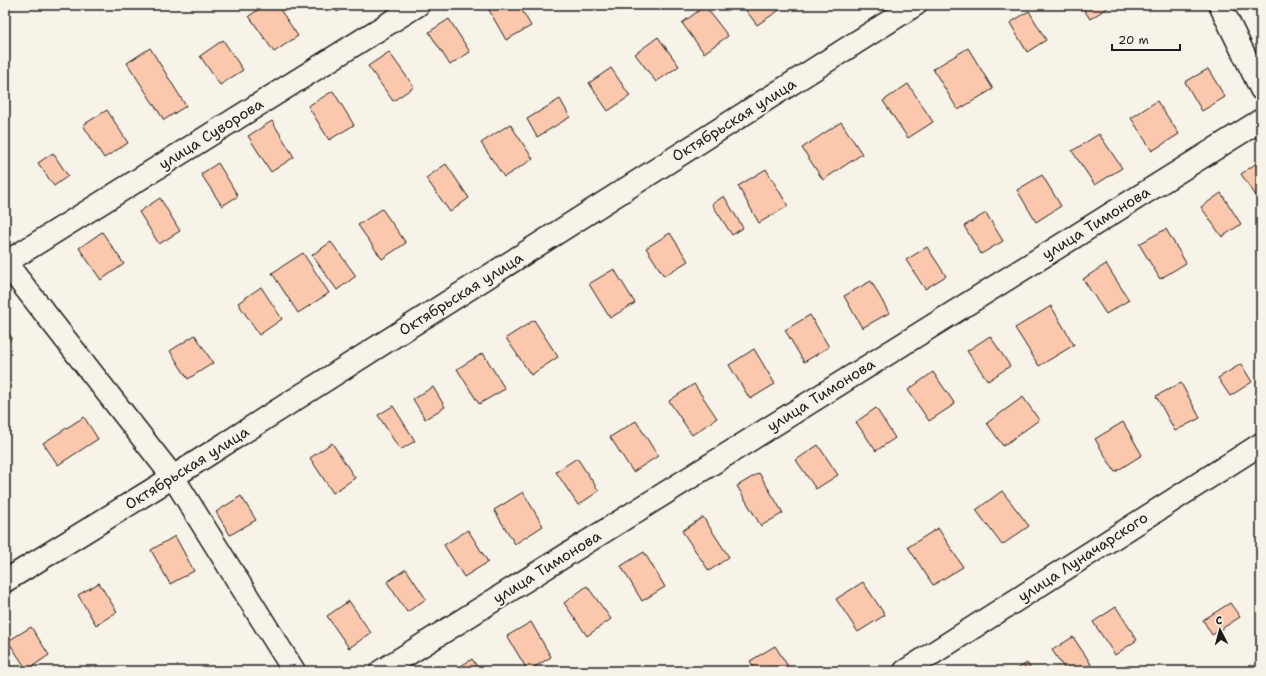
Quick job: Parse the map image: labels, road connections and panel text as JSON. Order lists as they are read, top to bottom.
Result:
{
  "streets": {
    "street": [
      "Октябрьская улица",
      "улица Суворова",
      "улица Тимонова",
      "улица Луначарского"
    ]
  },
  "scale_bar": "20 m",
  "north": "top"
}
